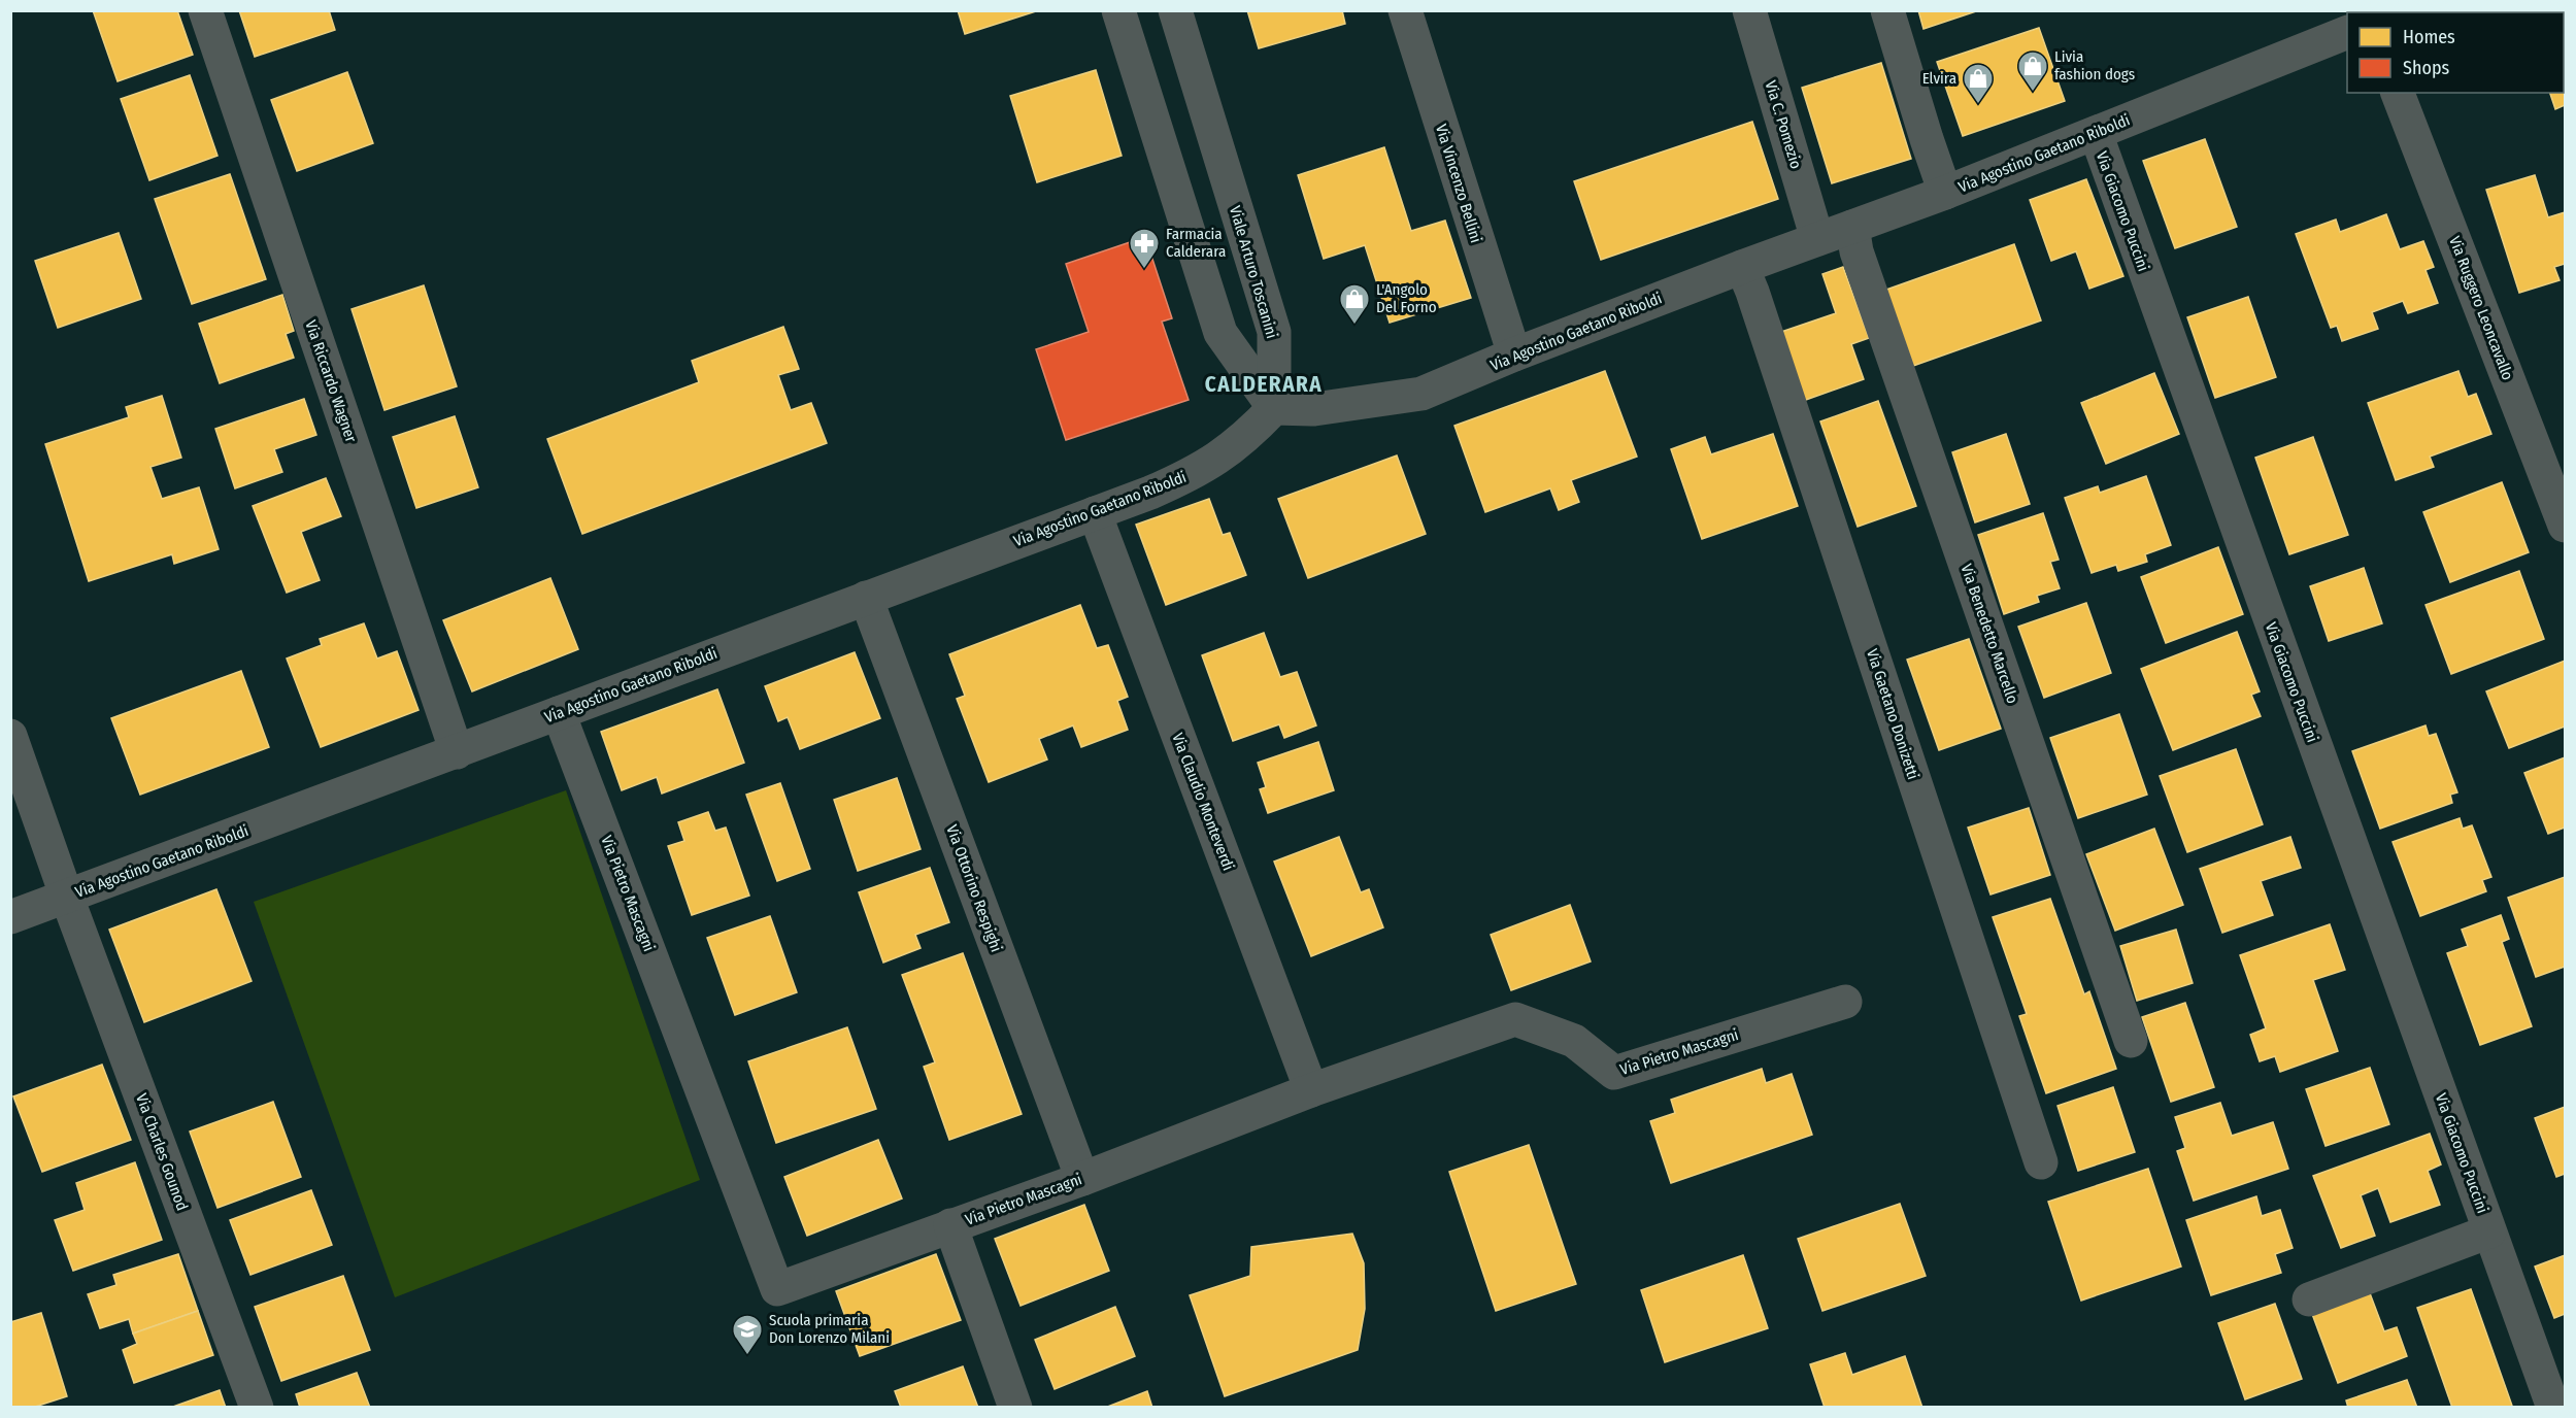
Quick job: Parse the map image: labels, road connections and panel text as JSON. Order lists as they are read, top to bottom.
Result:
{
  "streets": {
    "street": [
      "Via C. Pomezio",
      "Via Agostino Gaetano Riboldi",
      "Via Vincenzo Bellini",
      "Via Giacomo Puccini",
      "Viale Arturo Toscanini",
      "Via Ruggero Leoncavallo",
      "Via Riccardo Wagner",
      "Via Benedetto Marcello",
      "Via Gaetano Donizetti",
      "Via Claudio Monteverdi",
      "Via Ottorino Respighi",
      "Via Pietro Mascagni",
      "Via Charles Gounod"
    ]
  },
  "crossings": [
    ["Via C. Pomezio", "Via Agostino Gaetano Riboldi"],
    ["Via Agostino Gaetano Riboldi", "Via Vincenzo Bellini"],
    ["Via Agostino Gaetano Riboldi", "Via Giacomo Puccini"],
    ["Via Agostino Gaetano Riboldi", "Viale Arturo Toscanini"],
    ["Via Agostino Gaetano Riboldi", "Via Riccardo Wagner"],
    ["Via Agostino Gaetano Riboldi", "Via Benedetto Marcello"],
    ["Via Agostino Gaetano Riboldi", "Via Gaetano Donizetti"],
    ["Via Agostino Gaetano Riboldi", "Via Claudio Monteverdi"],
    ["Via Agostino Gaetano Riboldi", "Via Ottorino Respighi"],
    ["Via Agostino Gaetano Riboldi", "Via Pietro Mascagni"],
    ["Via Agostino Gaetano Riboldi", "Via Charles Gounod"],
    ["Via Claudio Monteverdi", "Via Pietro Mascagni"],
    ["Via Ottorino Respighi", "Via Pietro Mascagni"]
  ],
  "districts": ["CALDERARA"],
  "places": {
    "shop": ["Livia fashion dogs", "Elvira", "L'Angolo Del Forno"],
    "pharmacy": ["Farmacia Calderara"],
    "school or university": ["Scuola primaria Don Lorenzo Milani"]
  },
  "legend": ["Homes", "Shops"]
}
